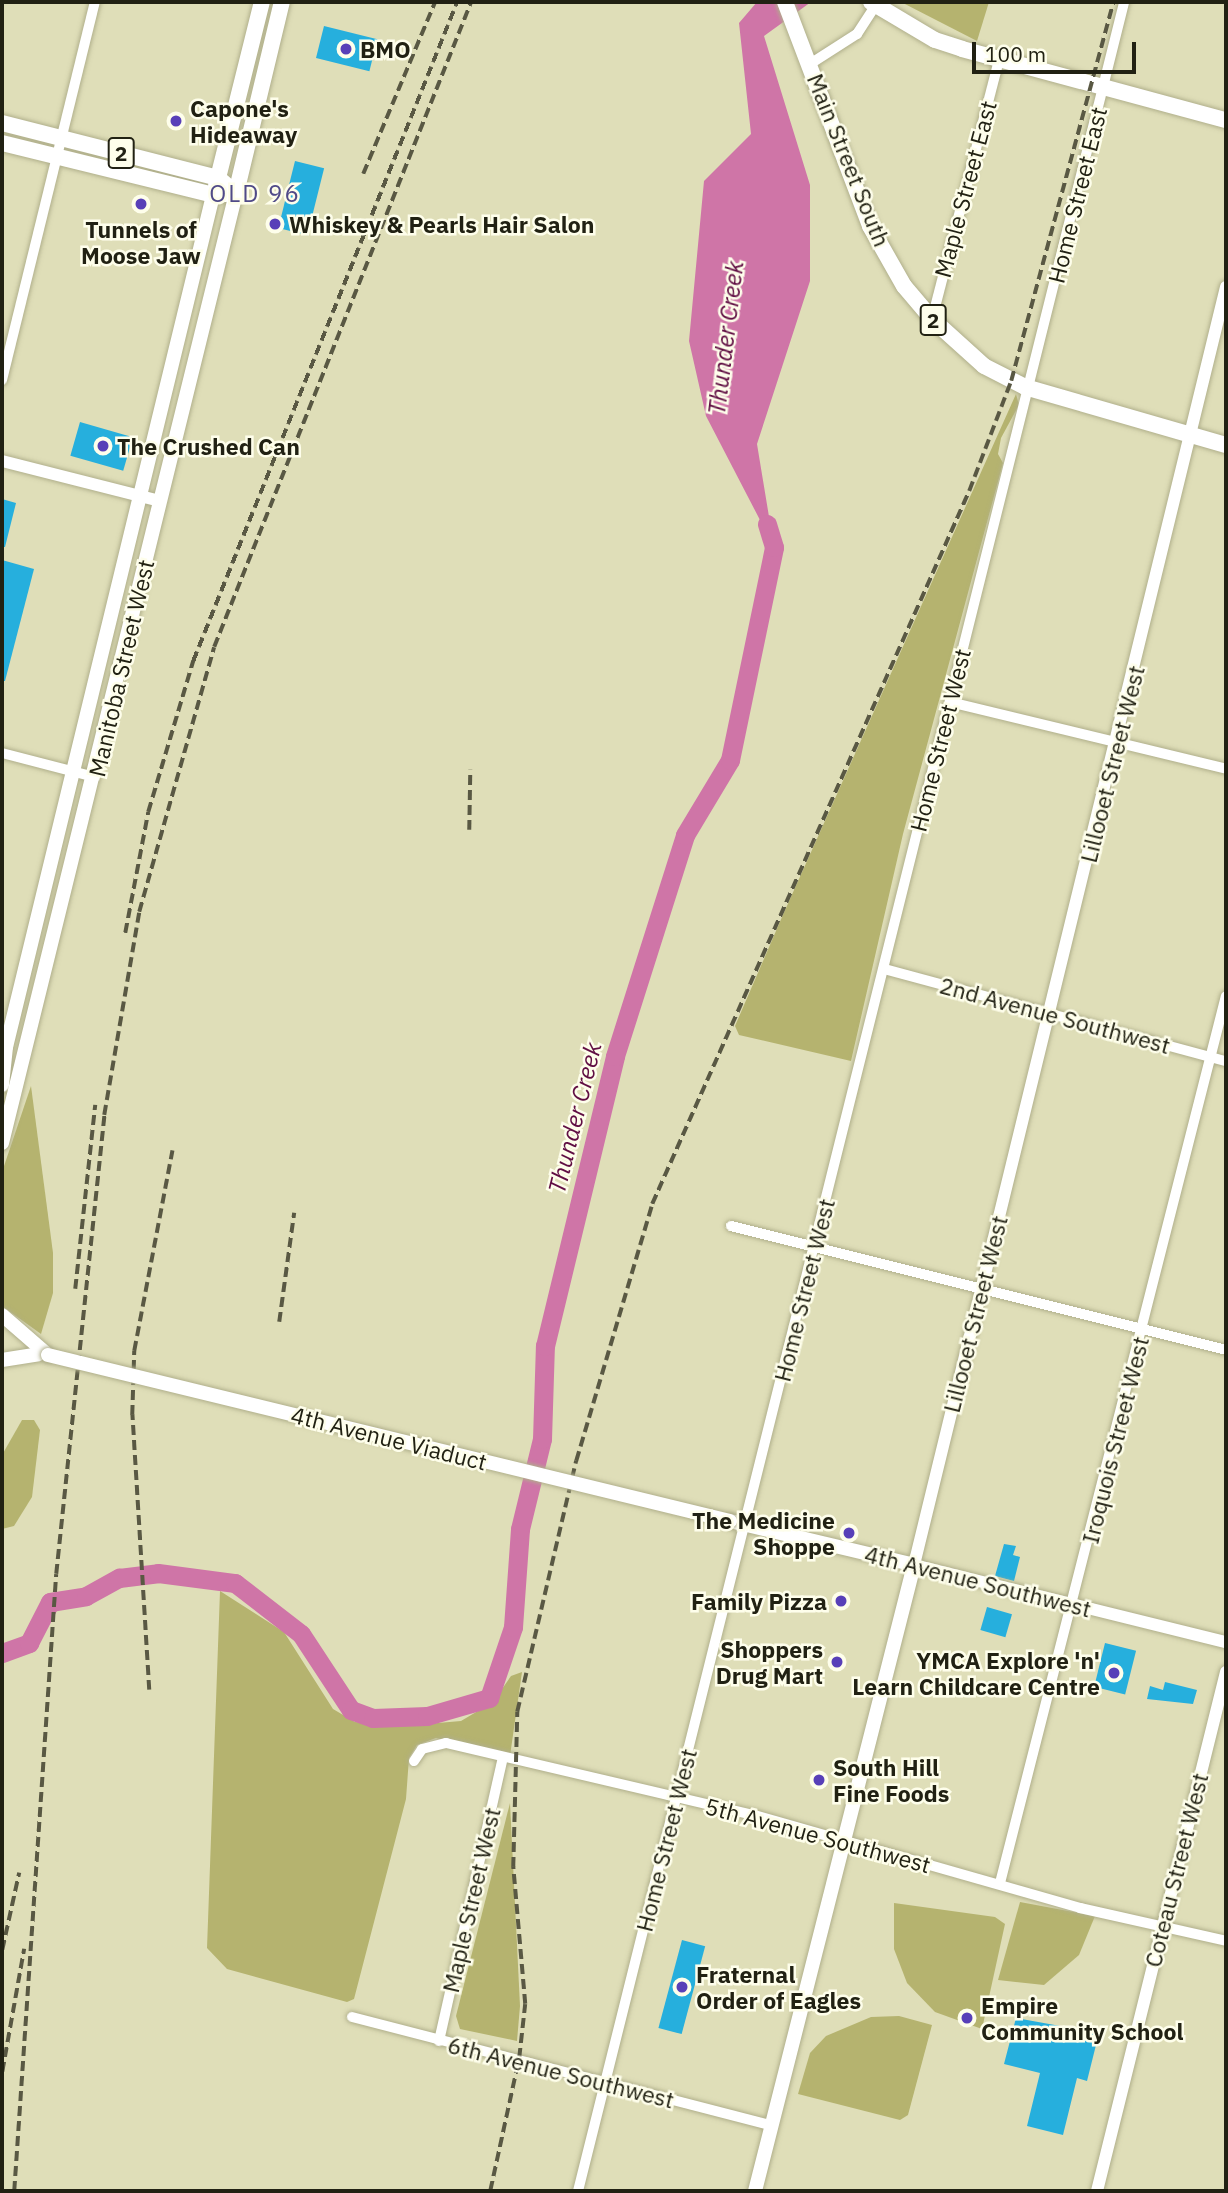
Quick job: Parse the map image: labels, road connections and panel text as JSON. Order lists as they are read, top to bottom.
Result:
{
  "streets": {
    "main road": [
      "2",
      "Main Street South",
      "Manitoba Street West",
      "Lillooet Street West",
      "4th Avenue Viaduct",
      "4th Avenue Southwest"
    ],
    "street": [
      "Maple Street East",
      "Home Street East",
      "Home Street West",
      "2nd Avenue Southwest",
      "Iroquois Street West",
      "5th Avenue Southwest",
      "Coteau Street West",
      "Maple Street West",
      "6th Avenue Southwest"
    ]
  },
  "crossings": [
    ["2", "Manitoba Street West"],
    ["Main Street South", "Maple Street East"],
    ["Main Street South", "Home Street East"],
    ["Main Street South", "Home Street West"],
    ["Main Street South", "Lillooet Street West"],
    ["Home Street East", "Home Street West"],
    ["Home Street West", "2nd Avenue Southwest"],
    ["Home Street West", "4th Avenue Southwest"],
    ["Home Street West", "5th Avenue Southwest"],
    ["Home Street West", "6th Avenue Southwest"],
    ["Lillooet Street West", "2nd Avenue Southwest"],
    ["Lillooet Street West", "4th Avenue Southwest"],
    ["Lillooet Street West", "5th Avenue Southwest"],
    ["Lillooet Street West", "6th Avenue Southwest"],
    ["2nd Avenue Southwest", "Iroquois Street West"],
    ["4th Avenue Viaduct", "4th Avenue Southwest"],
    ["Iroquois Street West", "4th Avenue Southwest"],
    ["Iroquois Street West", "5th Avenue Southwest"],
    ["5th Avenue Southwest", "Coteau Street West"],
    ["5th Avenue Southwest", "Maple Street West"],
    ["Maple Street West", "6th Avenue Southwest"]
  ],
  "districts": ["OLD 96"],
  "water": ["Thunder Creek"],
  "places": [
    "BMO",
    "Capone's Hideaway",
    "Tunnels of Moose Jaw",
    "Whiskey & Pearls Hair Salon",
    "The Crushed Can",
    "The Medicine Shoppe",
    "Family Pizza",
    "Shoppers Drug Mart",
    "YMCA Explore 'n' Learn Childcare Centre",
    "South Hill Fine Foods",
    "Fraternal Order of Eagles",
    "Empire Community School"
  ],
  "scale_bar": "100 m"
}
